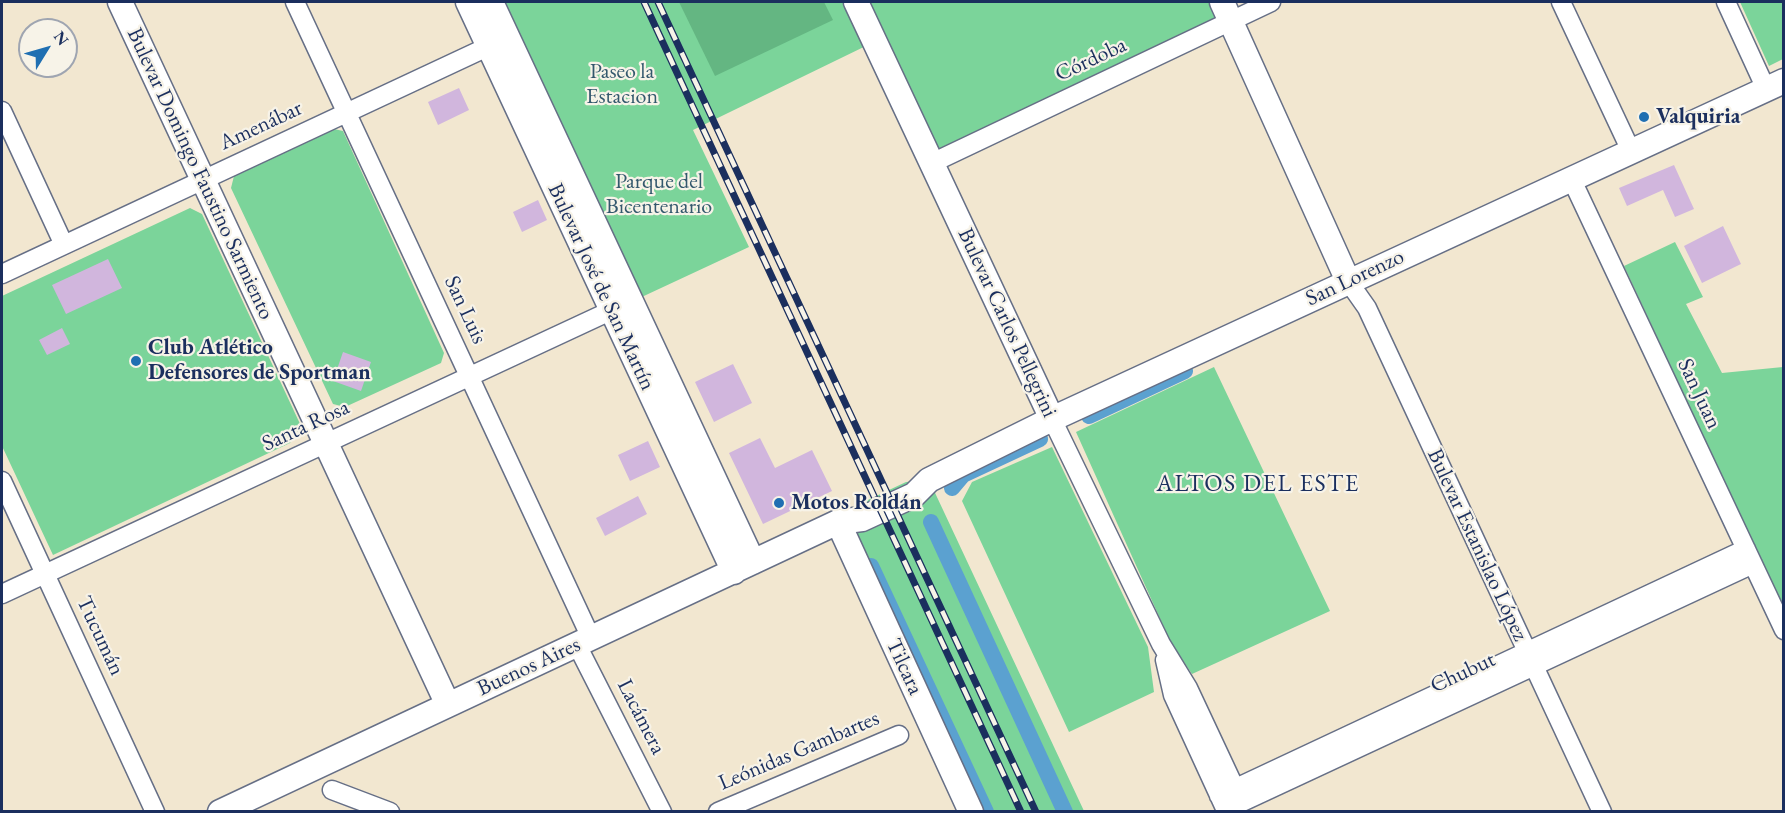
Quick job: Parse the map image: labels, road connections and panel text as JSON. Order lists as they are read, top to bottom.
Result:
{
  "streets": {
    "main road": [
      "Bulevar Domingo Faustino Sarmiento",
      "San Lorenzo",
      "Bulevar José de San Martín",
      "Bulevar Carlos Pellegrini",
      "Bulevar Estanislao López",
      "Buenos Aires",
      "Tilcara"
    ],
    "street": [
      "Córdoba",
      "Amenábar",
      "San Luis",
      "San Juan",
      "Santa Rosa",
      "Tucumán",
      "Chubut",
      "Lacámera",
      "Leónidas Gambartes"
    ]
  },
  "crossings": [
    ["Córdoba", "Bulevar Carlos Pellegrini"],
    ["Córdoba", "Bulevar Estanislao López"],
    ["Amenábar", "Bulevar Domingo Faustino Sarmiento"],
    ["Amenábar", "Bulevar José de San Martín"],
    ["Amenábar", "San Luis"],
    ["Bulevar Domingo Faustino Sarmiento", "Santa Rosa"],
    ["Bulevar Domingo Faustino Sarmiento", "Buenos Aires"],
    ["San Lorenzo", "Bulevar Carlos Pellegrini"],
    ["San Lorenzo", "San Juan"],
    ["San Lorenzo", "Bulevar Estanislao López"],
    ["San Lorenzo", "Buenos Aires"],
    ["Bulevar José de San Martín", "Santa Rosa"],
    ["Bulevar José de San Martín", "Buenos Aires"],
    ["San Luis", "Santa Rosa"],
    ["San Luis", "Buenos Aires"],
    ["San Luis", "Lacámera"],
    ["Bulevar Carlos Pellegrini", "Chubut"],
    ["San Juan", "Chubut"],
    ["Santa Rosa", "Tucumán"],
    ["Bulevar Estanislao López", "Chubut"],
    ["Buenos Aires", "Tilcara"],
    ["Buenos Aires", "Lacámera"]
  ],
  "districts": ["ALTOS DEL ESTE"],
  "parks": ["Paseo la Estacion", "Parque del Bicentenario"],
  "places": ["Valquiria", "Club Atlético Defensores de Sportman", "Motos Roldán"],
  "north": "top right"
}
